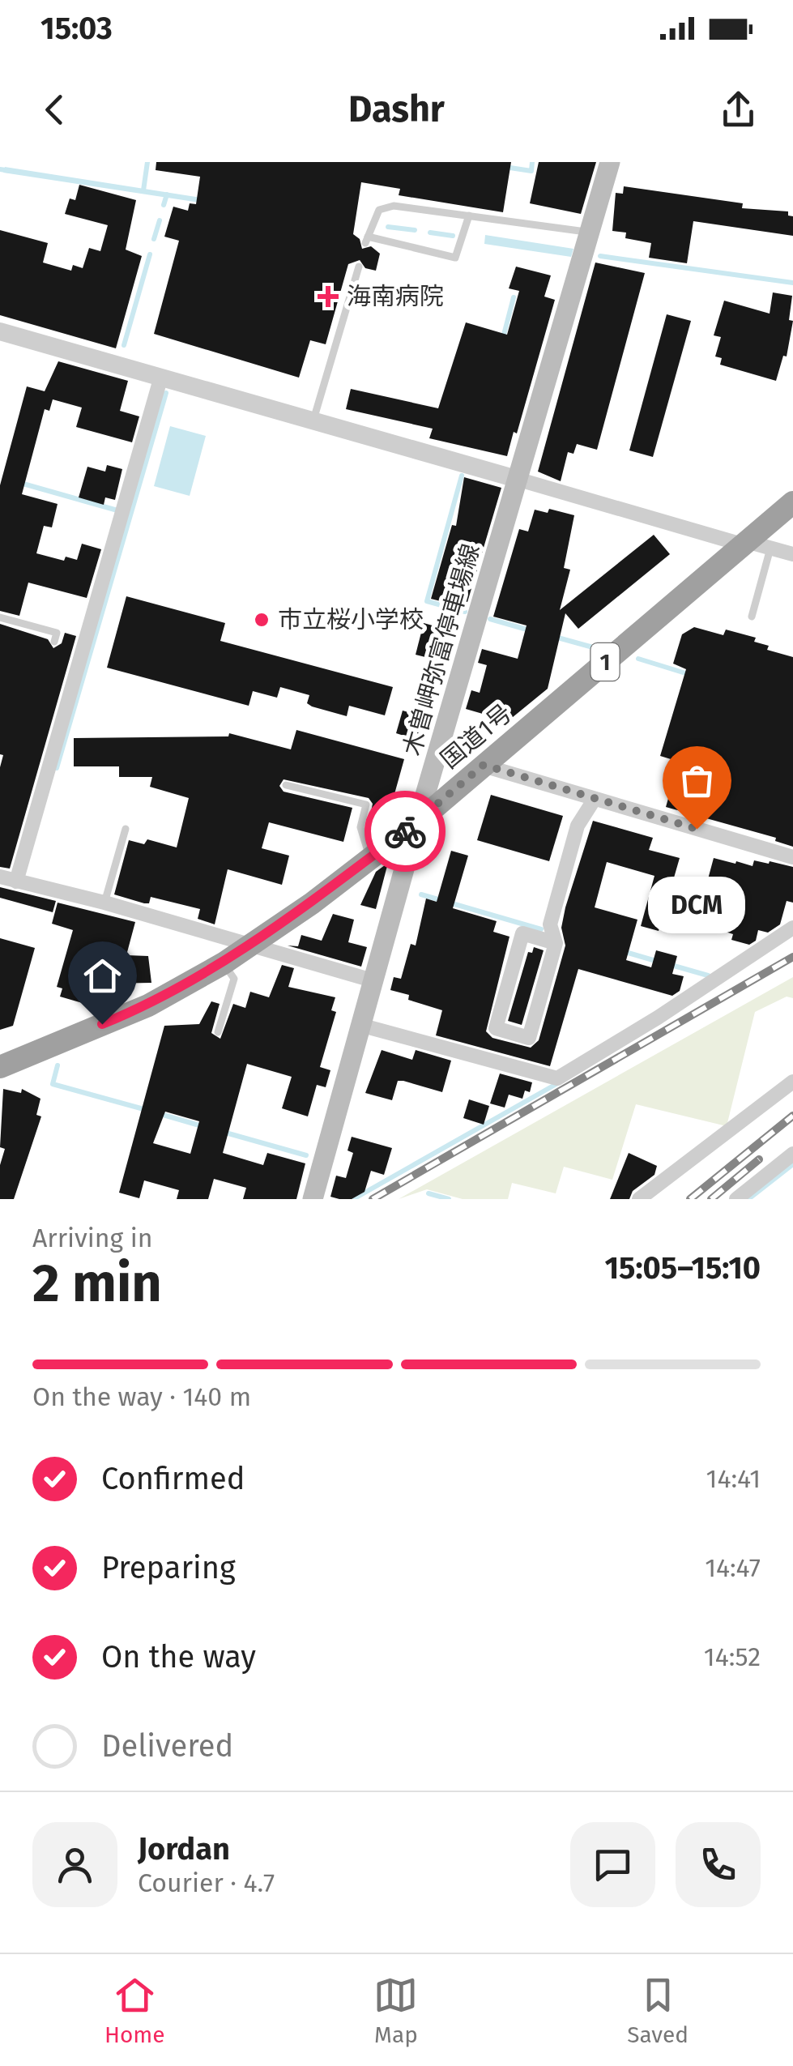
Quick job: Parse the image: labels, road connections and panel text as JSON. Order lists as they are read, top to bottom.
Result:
{
  "streets": {
    "highway": ["1", "国道1号"],
    "main road": ["木曽岬弥富停車場線"]
  },
  "crossings": [
    ["木曽岬弥富停車場線", "国道1号"]
  ],
  "places": {
    "health": ["海南病院"],
    "other": ["市立桜小学校", "DCM"]
  },
  "page": {
    "status": "15:03",
    "header": "Dashr",
    "bubble": "DCM",
    "heading": ["2 min", "Arriving in", "15:05–15:10"],
    "panel": ["Jordan", "Courier · 4.7"],
    "bar": "On the way · 140 m",
    "list": [
      ["Confirmed", "14:41"],
      ["Preparing", "14:47"],
      ["On the way", "14:52"],
      "Delivered"
    ],
    "tabs": ["Home", "Map", "Saved"]
  }
}
